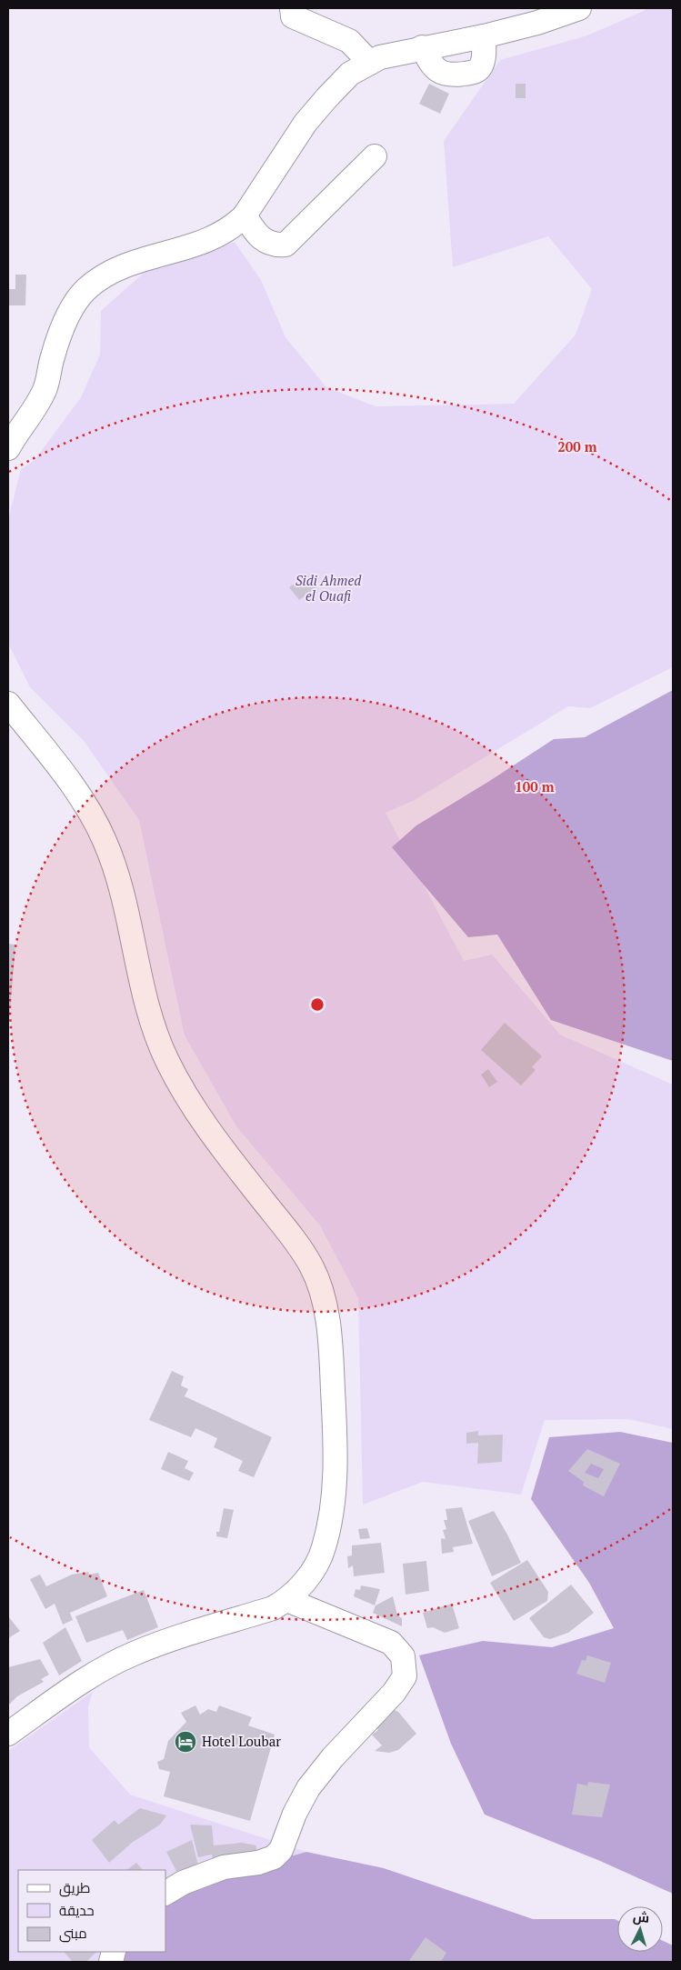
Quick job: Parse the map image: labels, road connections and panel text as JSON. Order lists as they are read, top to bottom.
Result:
{
  "parks": ["Sidi Ahmed el Ouafi"],
  "places": {
    "hotel": ["Hotel Loubar"]
  },
  "legend": ["طريق", "حديقة", "مبنى"],
  "north": "top",
  "rings": ["200 m", "100 m"]
}
